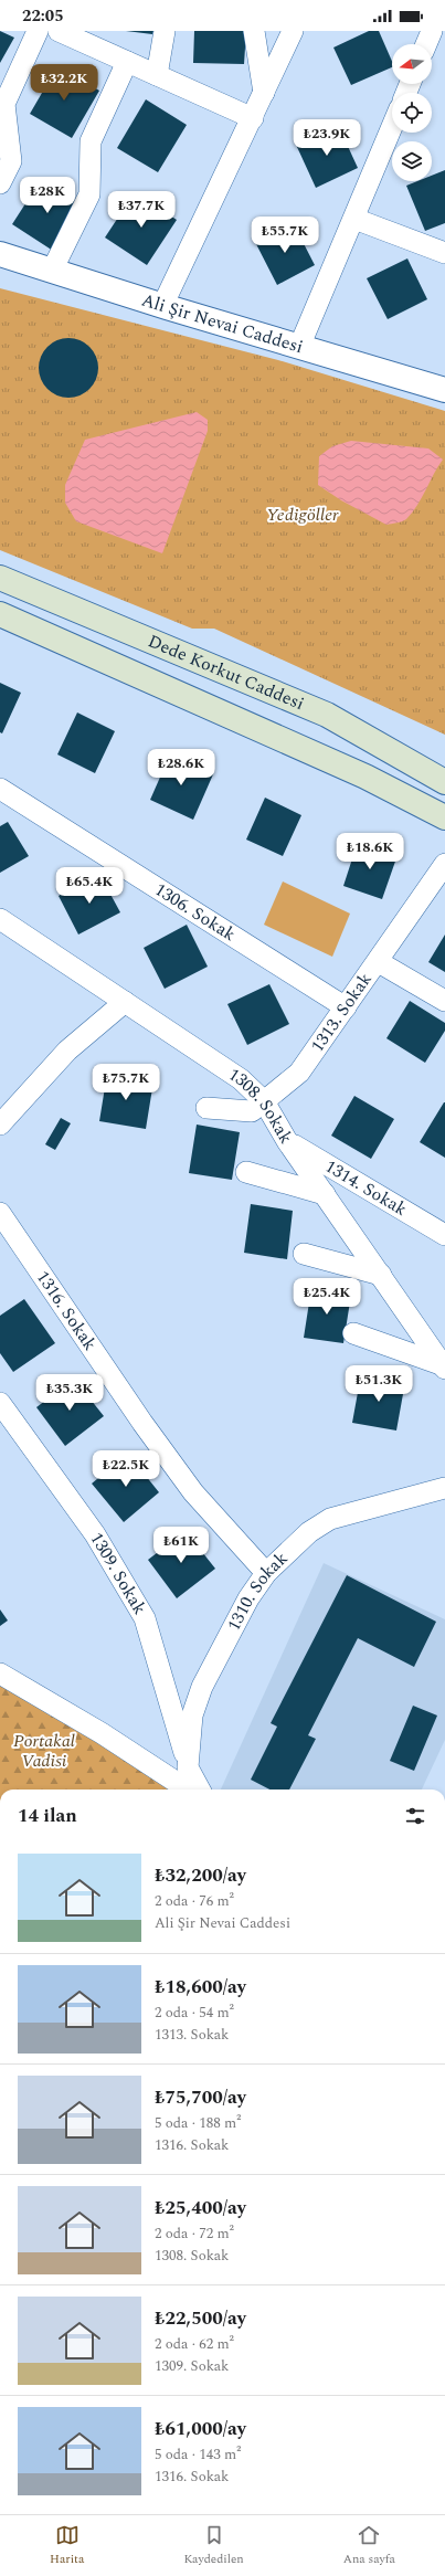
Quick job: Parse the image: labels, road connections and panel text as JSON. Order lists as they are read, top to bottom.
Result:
{
  "streets": {
    "main road": ["Dede Korkut Caddesi"],
    "street": [
      "Ali Şir Nevai Caddesi",
      "1306. Sokak",
      "1313. Sokak",
      "1308. Sokak",
      "1314. Sokak",
      "1316. Sokak",
      "1309. Sokak",
      "1310. Sokak"
    ]
  },
  "crossings": [
    ["1306. Sokak", "1313. Sokak"],
    ["1313. Sokak", "1308. Sokak"],
    ["1308. Sokak", "1314. Sokak"],
    ["1316. Sokak", "1310. Sokak"],
    ["1309. Sokak", "1310. Sokak"]
  ],
  "parks": ["Yedigöller", "Portakal Vadisi"],
  "north": "left",
  "page": {
    "status": "22:05",
    "price": [
      "₺32.2K",
      "₺23.9K",
      "₺28K",
      "₺37.7K",
      "₺55.7K",
      "₺28.6K",
      "₺18.6K",
      "₺65.4K",
      "₺75.7K",
      "₺25.4K",
      "₺51.3K",
      "₺35.3K",
      "₺22.5K",
      "₺61K"
    ],
    "heading": "14 ilan",
    "list": [
      {
        "name": "₺32,200/ay",
        "note": "2 oda · 76 m² · Ali Şir Nevai Caddesi"
      },
      {
        "name": "₺18,600/ay",
        "note": "2 oda · 54 m² · 1313. Sokak"
      },
      {
        "name": "₺75,700/ay",
        "note": "5 oda · 188 m² · 1316. Sokak"
      },
      {
        "name": "₺25,400/ay",
        "note": "2 oda · 72 m² · 1308. Sokak"
      },
      {
        "name": "₺22,500/ay",
        "note": "2 oda · 62 m² · 1309. Sokak"
      },
      {
        "name": "₺61,000/ay",
        "note": "5 oda · 143 m² · 1316. Sokak"
      }
    ],
    "tabs": ["Harita", "Kaydedilen", "Ana sayfa"]
  }
}
